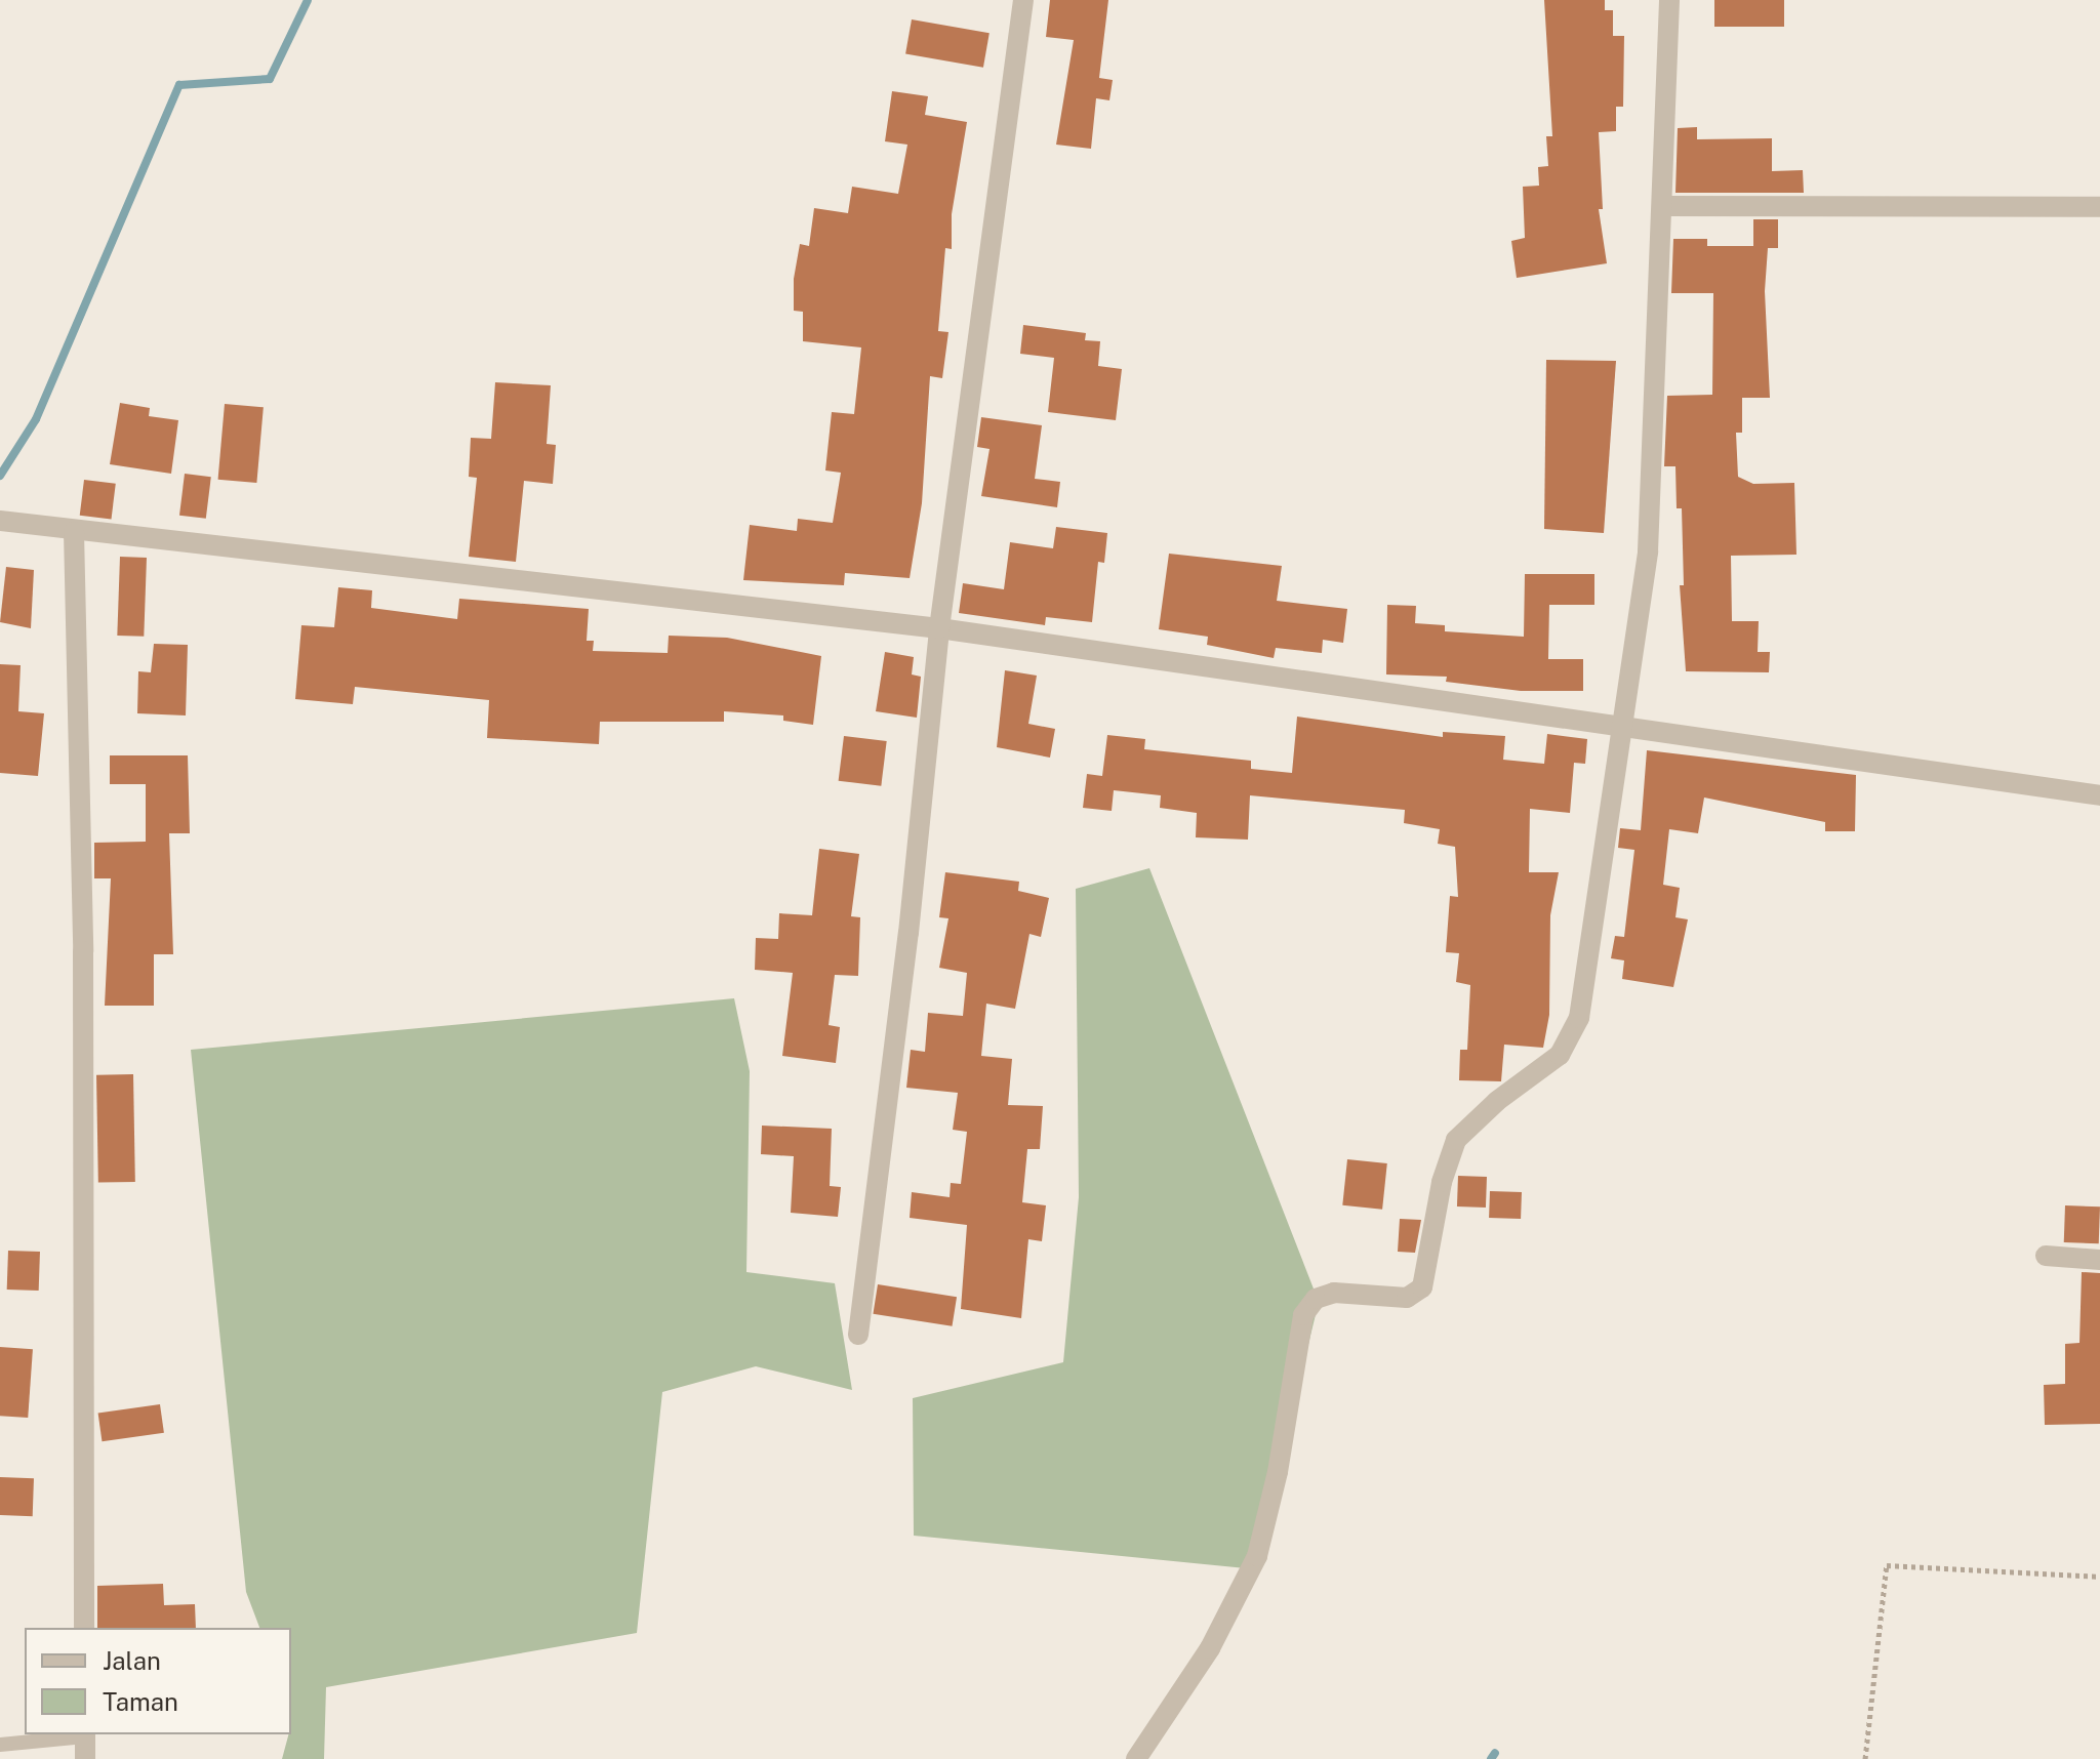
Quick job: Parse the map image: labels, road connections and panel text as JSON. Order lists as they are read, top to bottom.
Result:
{
  "legend": ["Jalan", "Taman"]
}
